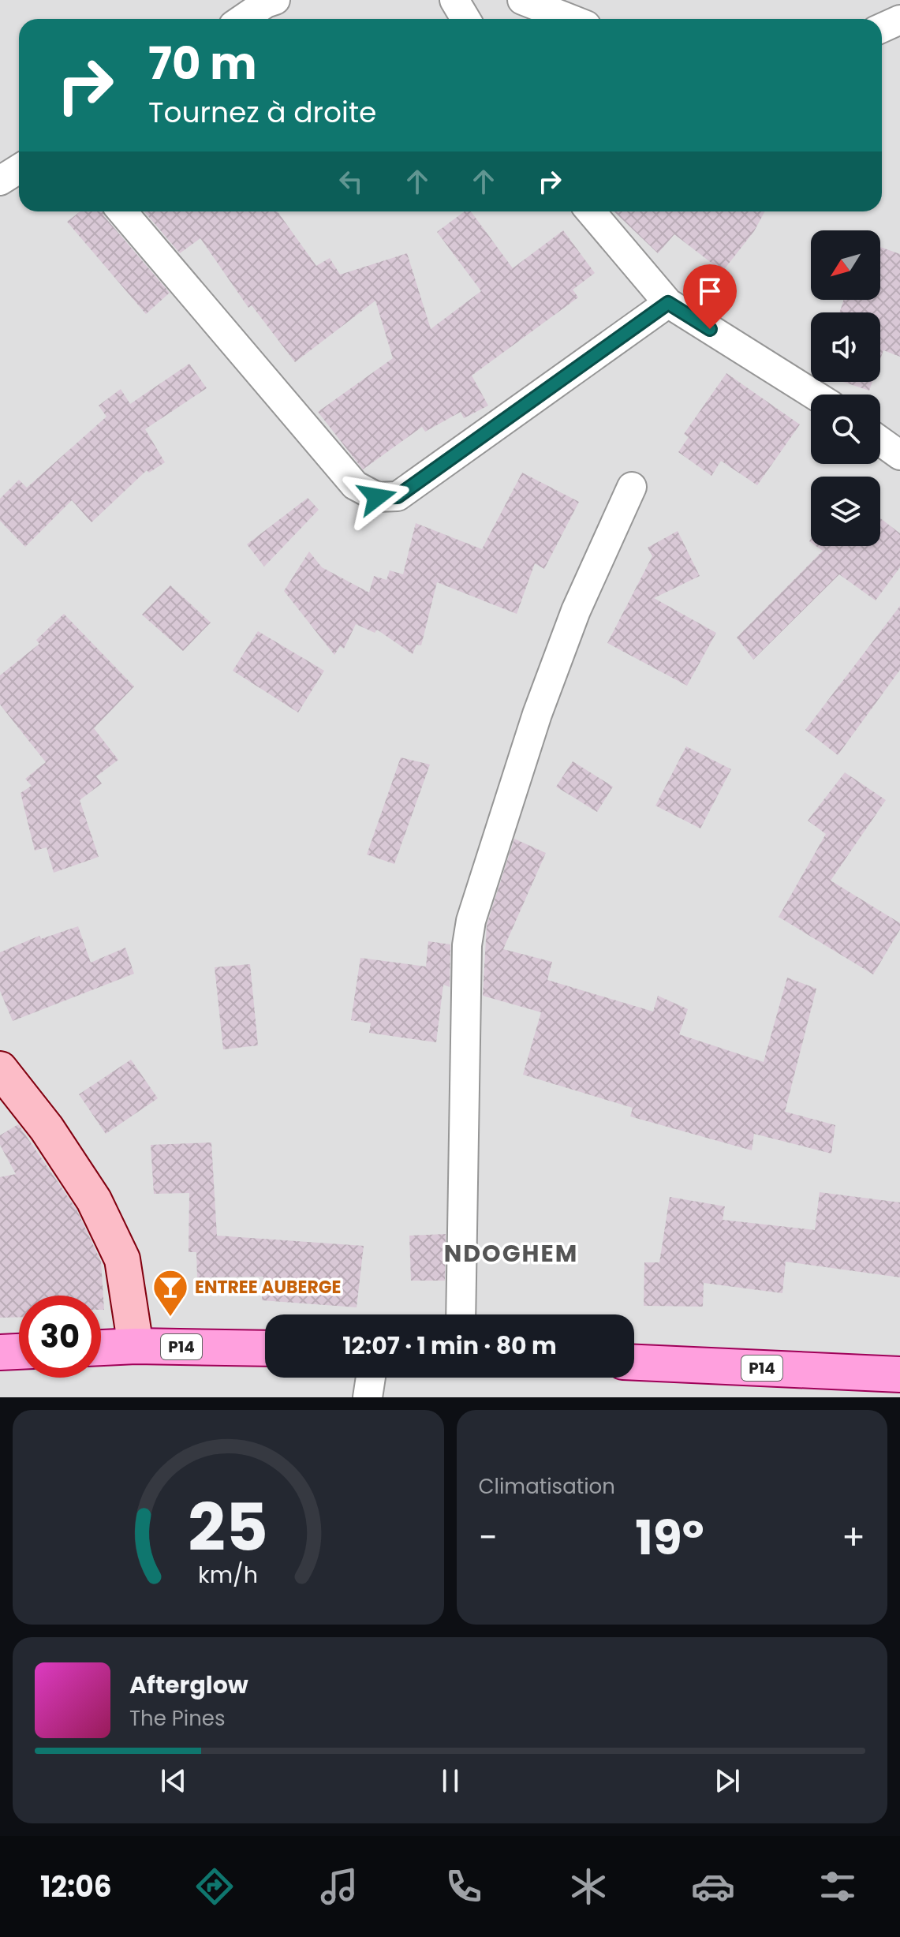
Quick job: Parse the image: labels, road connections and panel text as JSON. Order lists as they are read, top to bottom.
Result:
{
  "streets": {
    "main road": ["P14"]
  },
  "districts": ["NDOGHEM"],
  "places": {
    "bar": ["ENTREE AUBERGE"]
  },
  "north": "bottom left",
  "page": {
    "turn": ["70 m", "Tournez à droite"],
    "limit": "30",
    "trip": "12:07 · 1 min · 80 m",
    "tile": "Climatisation",
    "heat": ["−", "19°", "+"],
    "song": ["Afterglow", "The Pines"],
    "tabs": "12:06",
    "gauge": ["25", "km/h"]
  }
}
